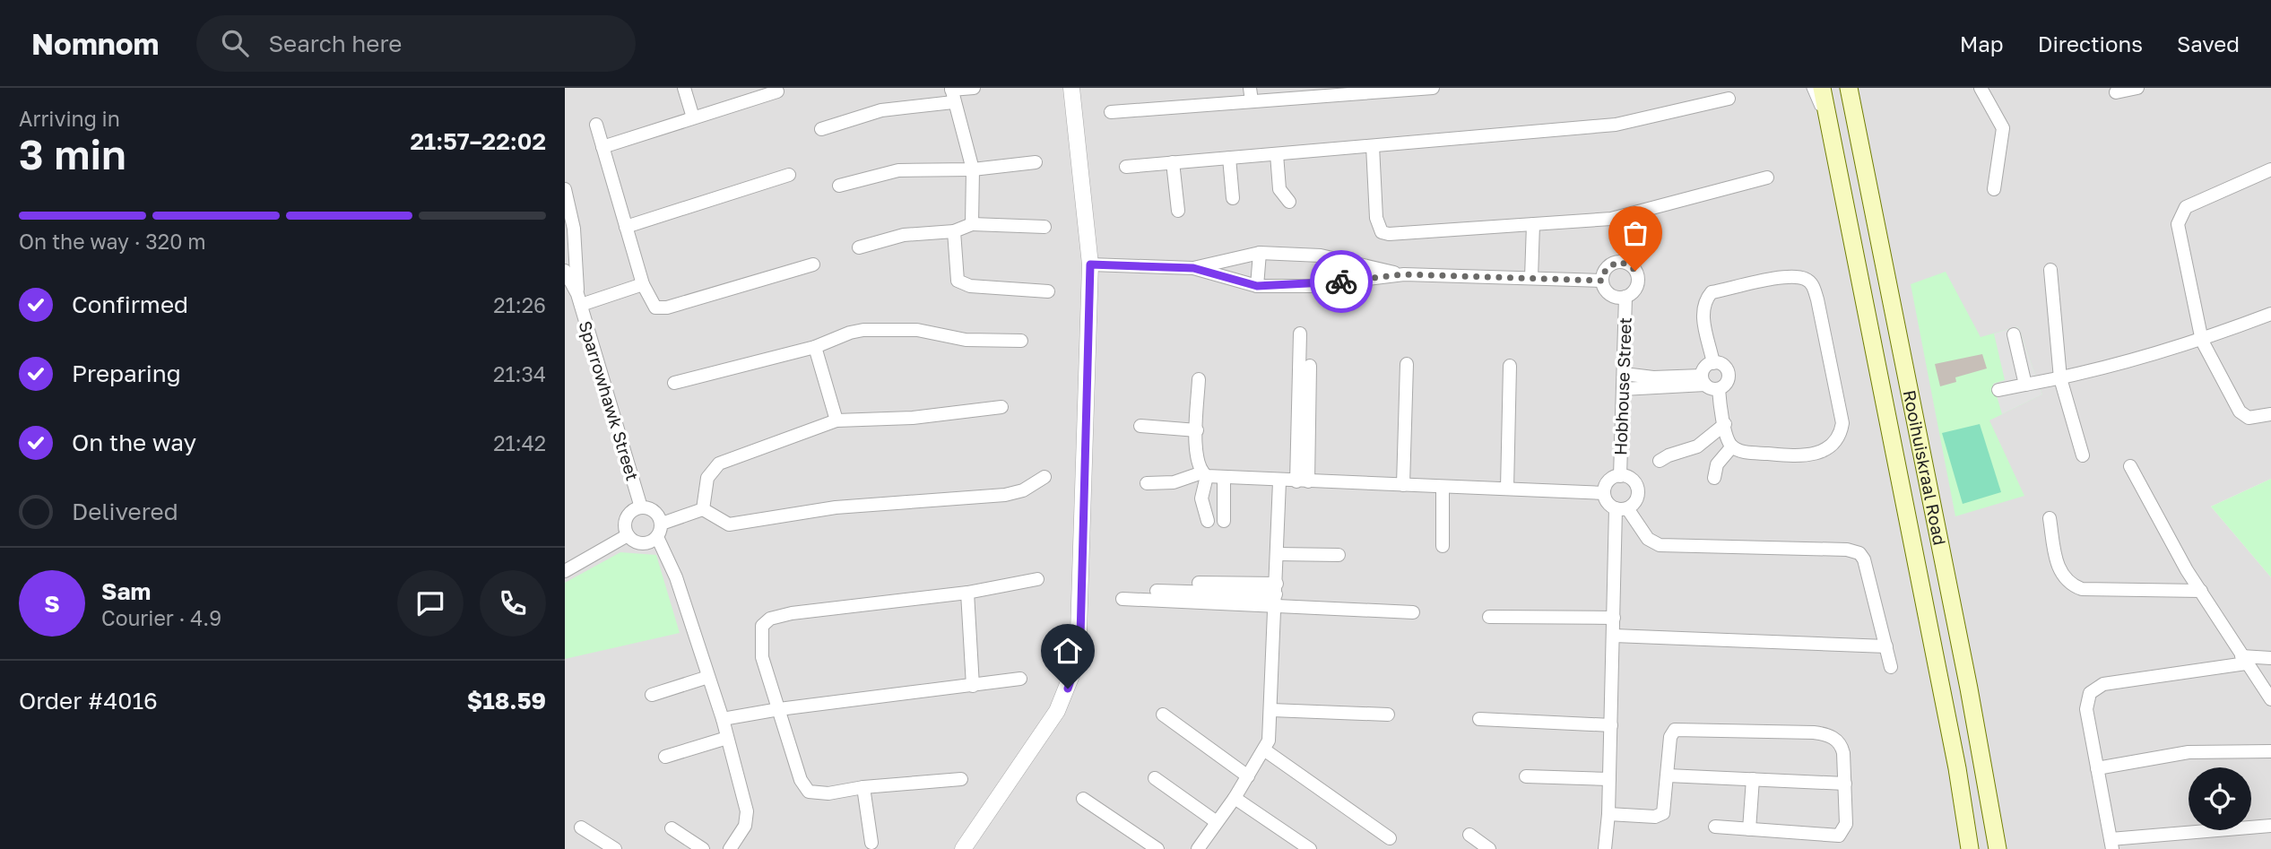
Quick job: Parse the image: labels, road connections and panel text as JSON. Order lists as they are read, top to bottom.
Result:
{
  "streets": {
    "main road": ["Rooihuiskraal Road"],
    "street": ["Hobhouse Street", "Sparrowhawk Street"]
  },
  "page": {
    "header": "Nomnom",
    "search": "Search here",
    "nav": ["Map", "Directions", "Saved"],
    "heading": ["3 min", "Arriving in", "21:57–22:02"],
    "panel": [
      "Sam",
      "Courier · 4.9",
      "Order #4016",
      "$18.59"
    ],
    "bar": "On the way · 320 m",
    "list": [
      ["Confirmed", "21:26"],
      ["Preparing", "21:34"],
      ["On the way", "21:42"],
      "Delivered"
    ],
    "round": "S"
  }
}
